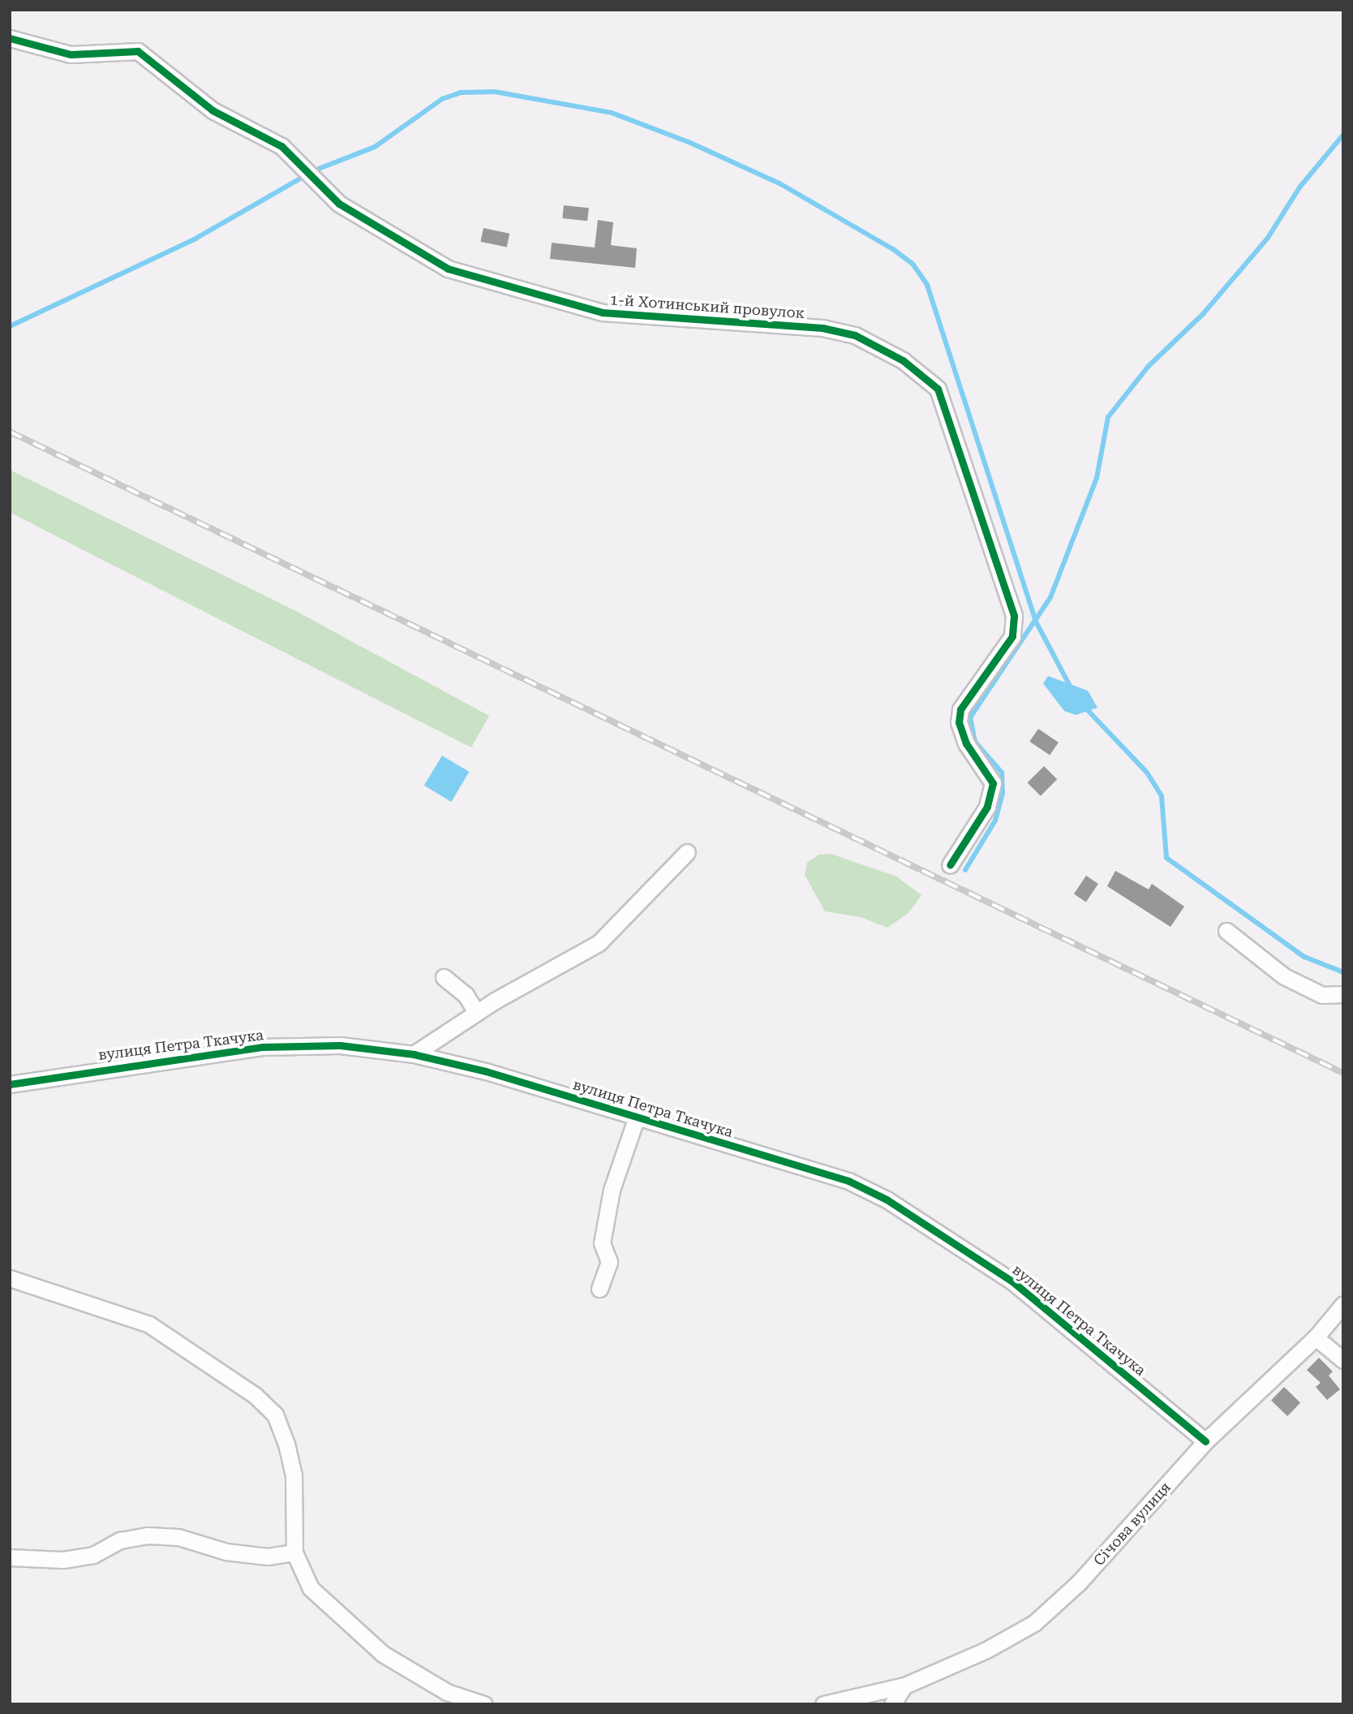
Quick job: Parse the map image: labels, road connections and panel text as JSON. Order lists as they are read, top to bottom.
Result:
{
  "streets": {
    "street": ["1-й Хотинський провулок", "вулиця Петра Ткачука", "Січова вулиця"]
  },
  "crossings": [
    ["вулиця Петра Ткачука", "Січова вулиця"]
  ]
}
